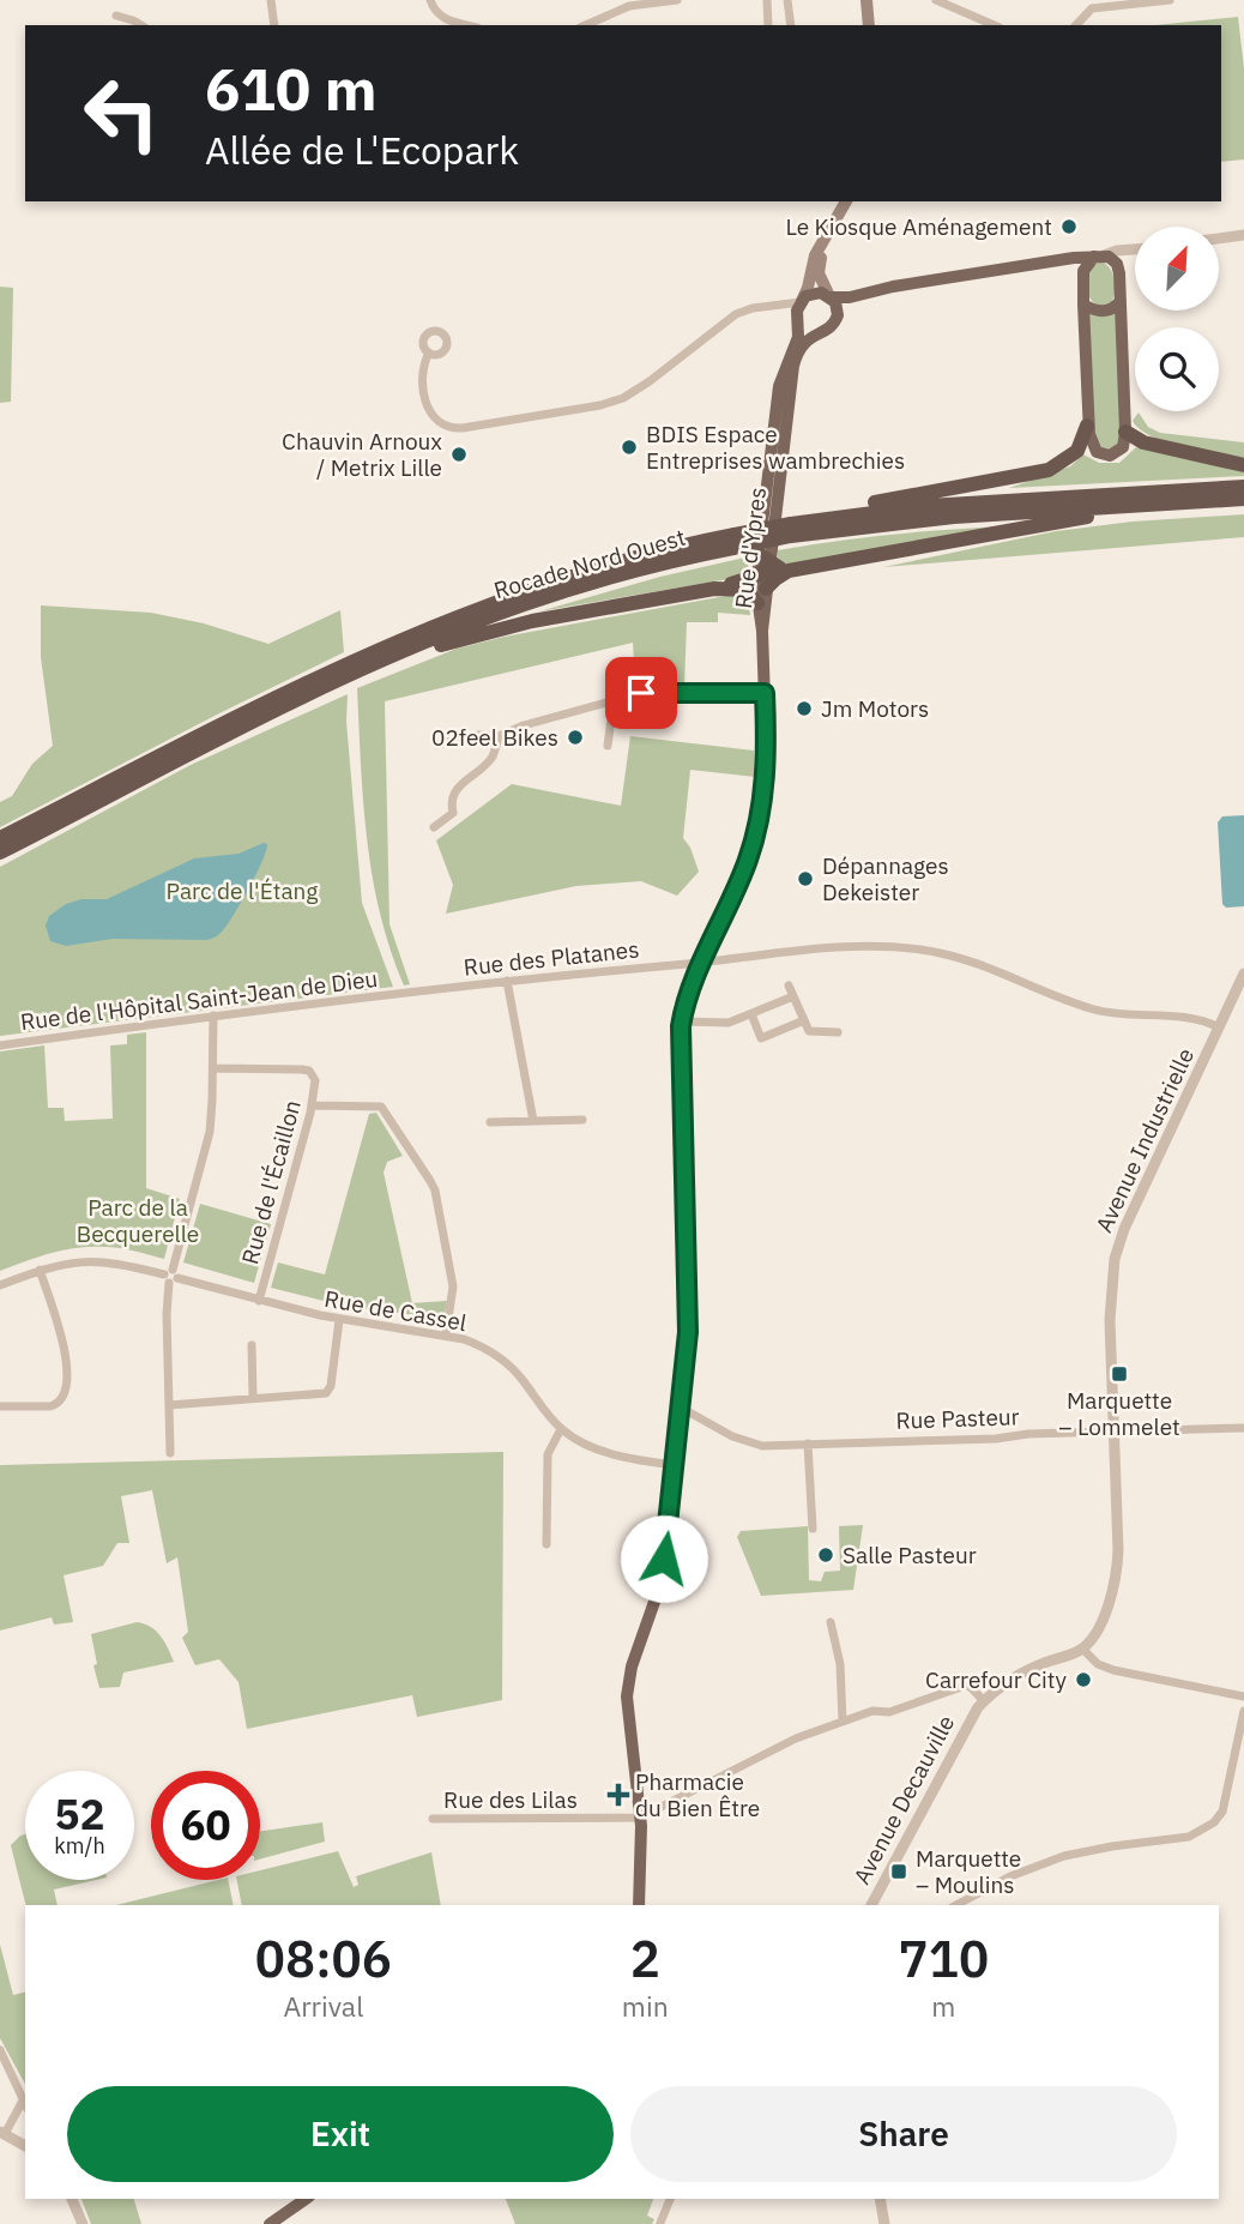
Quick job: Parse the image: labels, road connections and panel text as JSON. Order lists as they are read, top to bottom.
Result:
{
  "streets": {
    "highway": ["Rocade Nord Ouest"],
    "main road": ["Rue d'Ypres"],
    "street": [
      "Rue des Platanes",
      "Rue de l'Hôpital Saint-Jean de Dieu",
      "Avenue Industrielle",
      "Rue de l'Écaillon",
      "Rue de Cassel",
      "Rue Pasteur",
      "Rue des Lilas",
      "Avenue Decauville"
    ]
  },
  "crossings": [
    ["Rue d'Ypres", "Rue des Platanes"],
    ["Rue d'Ypres", "Rue de Cassel"],
    ["Rue d'Ypres", "Rue Pasteur"],
    ["Rue d'Ypres", "Rue des Lilas"],
    ["Rue des Platanes", "Rue de l'Hôpital Saint-Jean de Dieu"],
    ["Rue des Platanes", "Avenue Industrielle"],
    ["Avenue Industrielle", "Rue Pasteur"],
    ["Rue de l'Écaillon", "Rue de Cassel"]
  ],
  "parks": ["Parc de l'Étang", "Parc de la Becquerelle"],
  "places": {
    "other": [
      "Le Kiosque Aménagement",
      "BDIS Espace Entreprises wambrechies",
      "Chauvin Arnoux / Metrix Lille",
      "Jm Motors",
      "02feel Bikes",
      "Dépannages Dekeister",
      "Salle Pasteur",
      "Carrefour City"
    ],
    "transit": ["Marquette – Lommelet", "Marquette – Moulins"],
    "health": ["Pharmacie du Bien Être"]
  },
  "north": "top right",
  "page": {
    "turn": ["610 m", "Allée de L'Ecopark"],
    "speed": "52 km/h",
    "limit": "60",
    "eta": [
      "08:06",
      "Arrival",
      "2",
      "min",
      "710",
      "m"
    ],
    "buttons": ["Exit", "Share"]
  }
}
